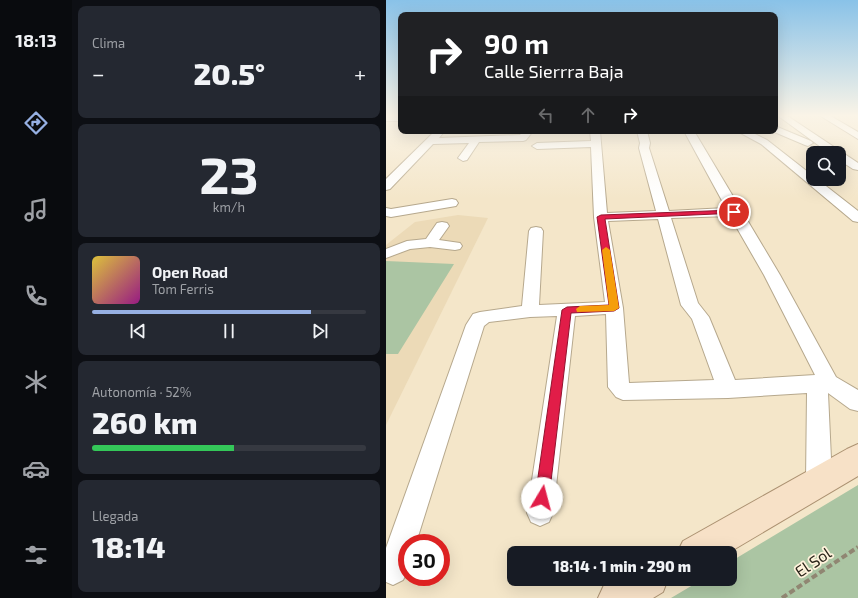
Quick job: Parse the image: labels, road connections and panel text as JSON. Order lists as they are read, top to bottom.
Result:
{
  "streets": {
    "path": ["El Sol"]
  },
  "page": {
    "tabs": "18:13",
    "tile": [
      "Clima",
      ["23", "km/h"],
      ["Autonomía · 52%", "260 km"],
      ["Llegada", "18:14"]
    ],
    "turn": ["90 m", "Calle Sierrra Baja"],
    "heat": ["−", "20.5°", "+"],
    "song": ["Open Road", "Tom Ferris"],
    "limit": "30",
    "trip": "18:14 · 1 min · 290 m"
  }
}
